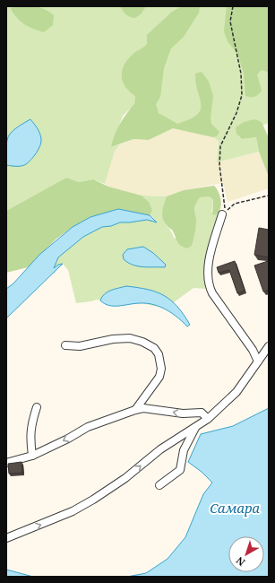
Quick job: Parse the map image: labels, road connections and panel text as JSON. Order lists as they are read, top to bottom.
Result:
{
  "water": ["Самара"],
  "north": "bottom left"
}
